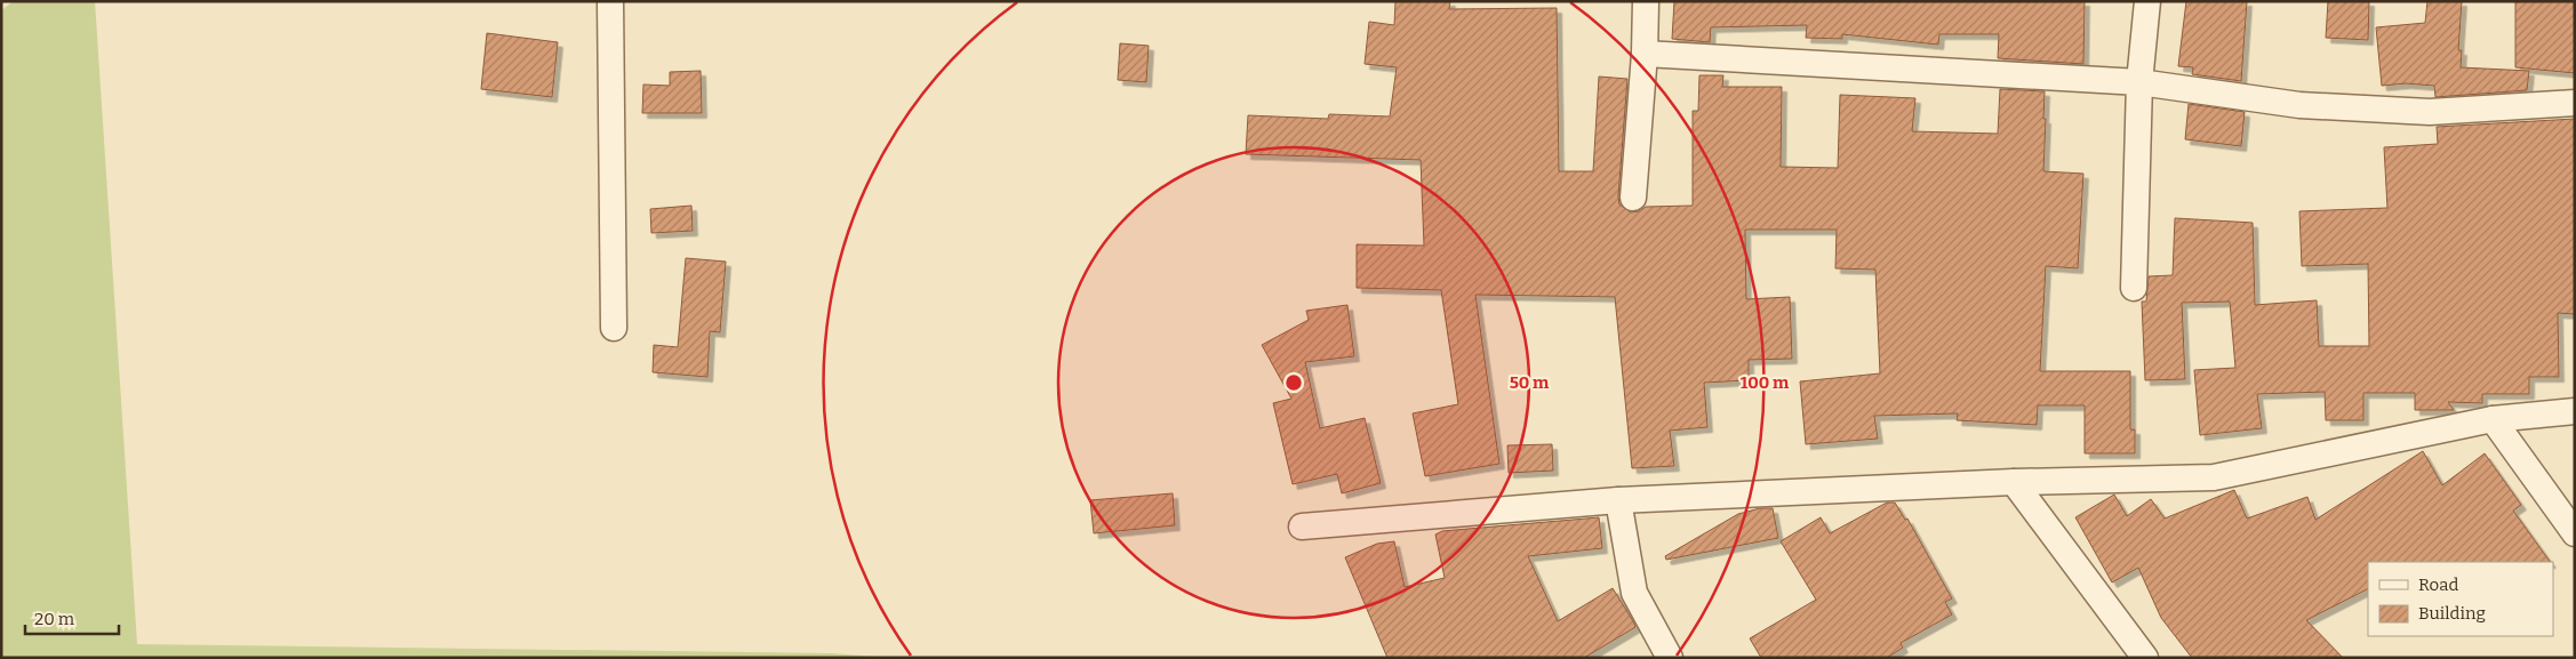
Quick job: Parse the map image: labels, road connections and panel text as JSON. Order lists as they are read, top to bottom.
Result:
{
  "legend": ["Road", "Building"],
  "scale_bar": "20 m",
  "rings": ["50 m", "100 m"]
}
